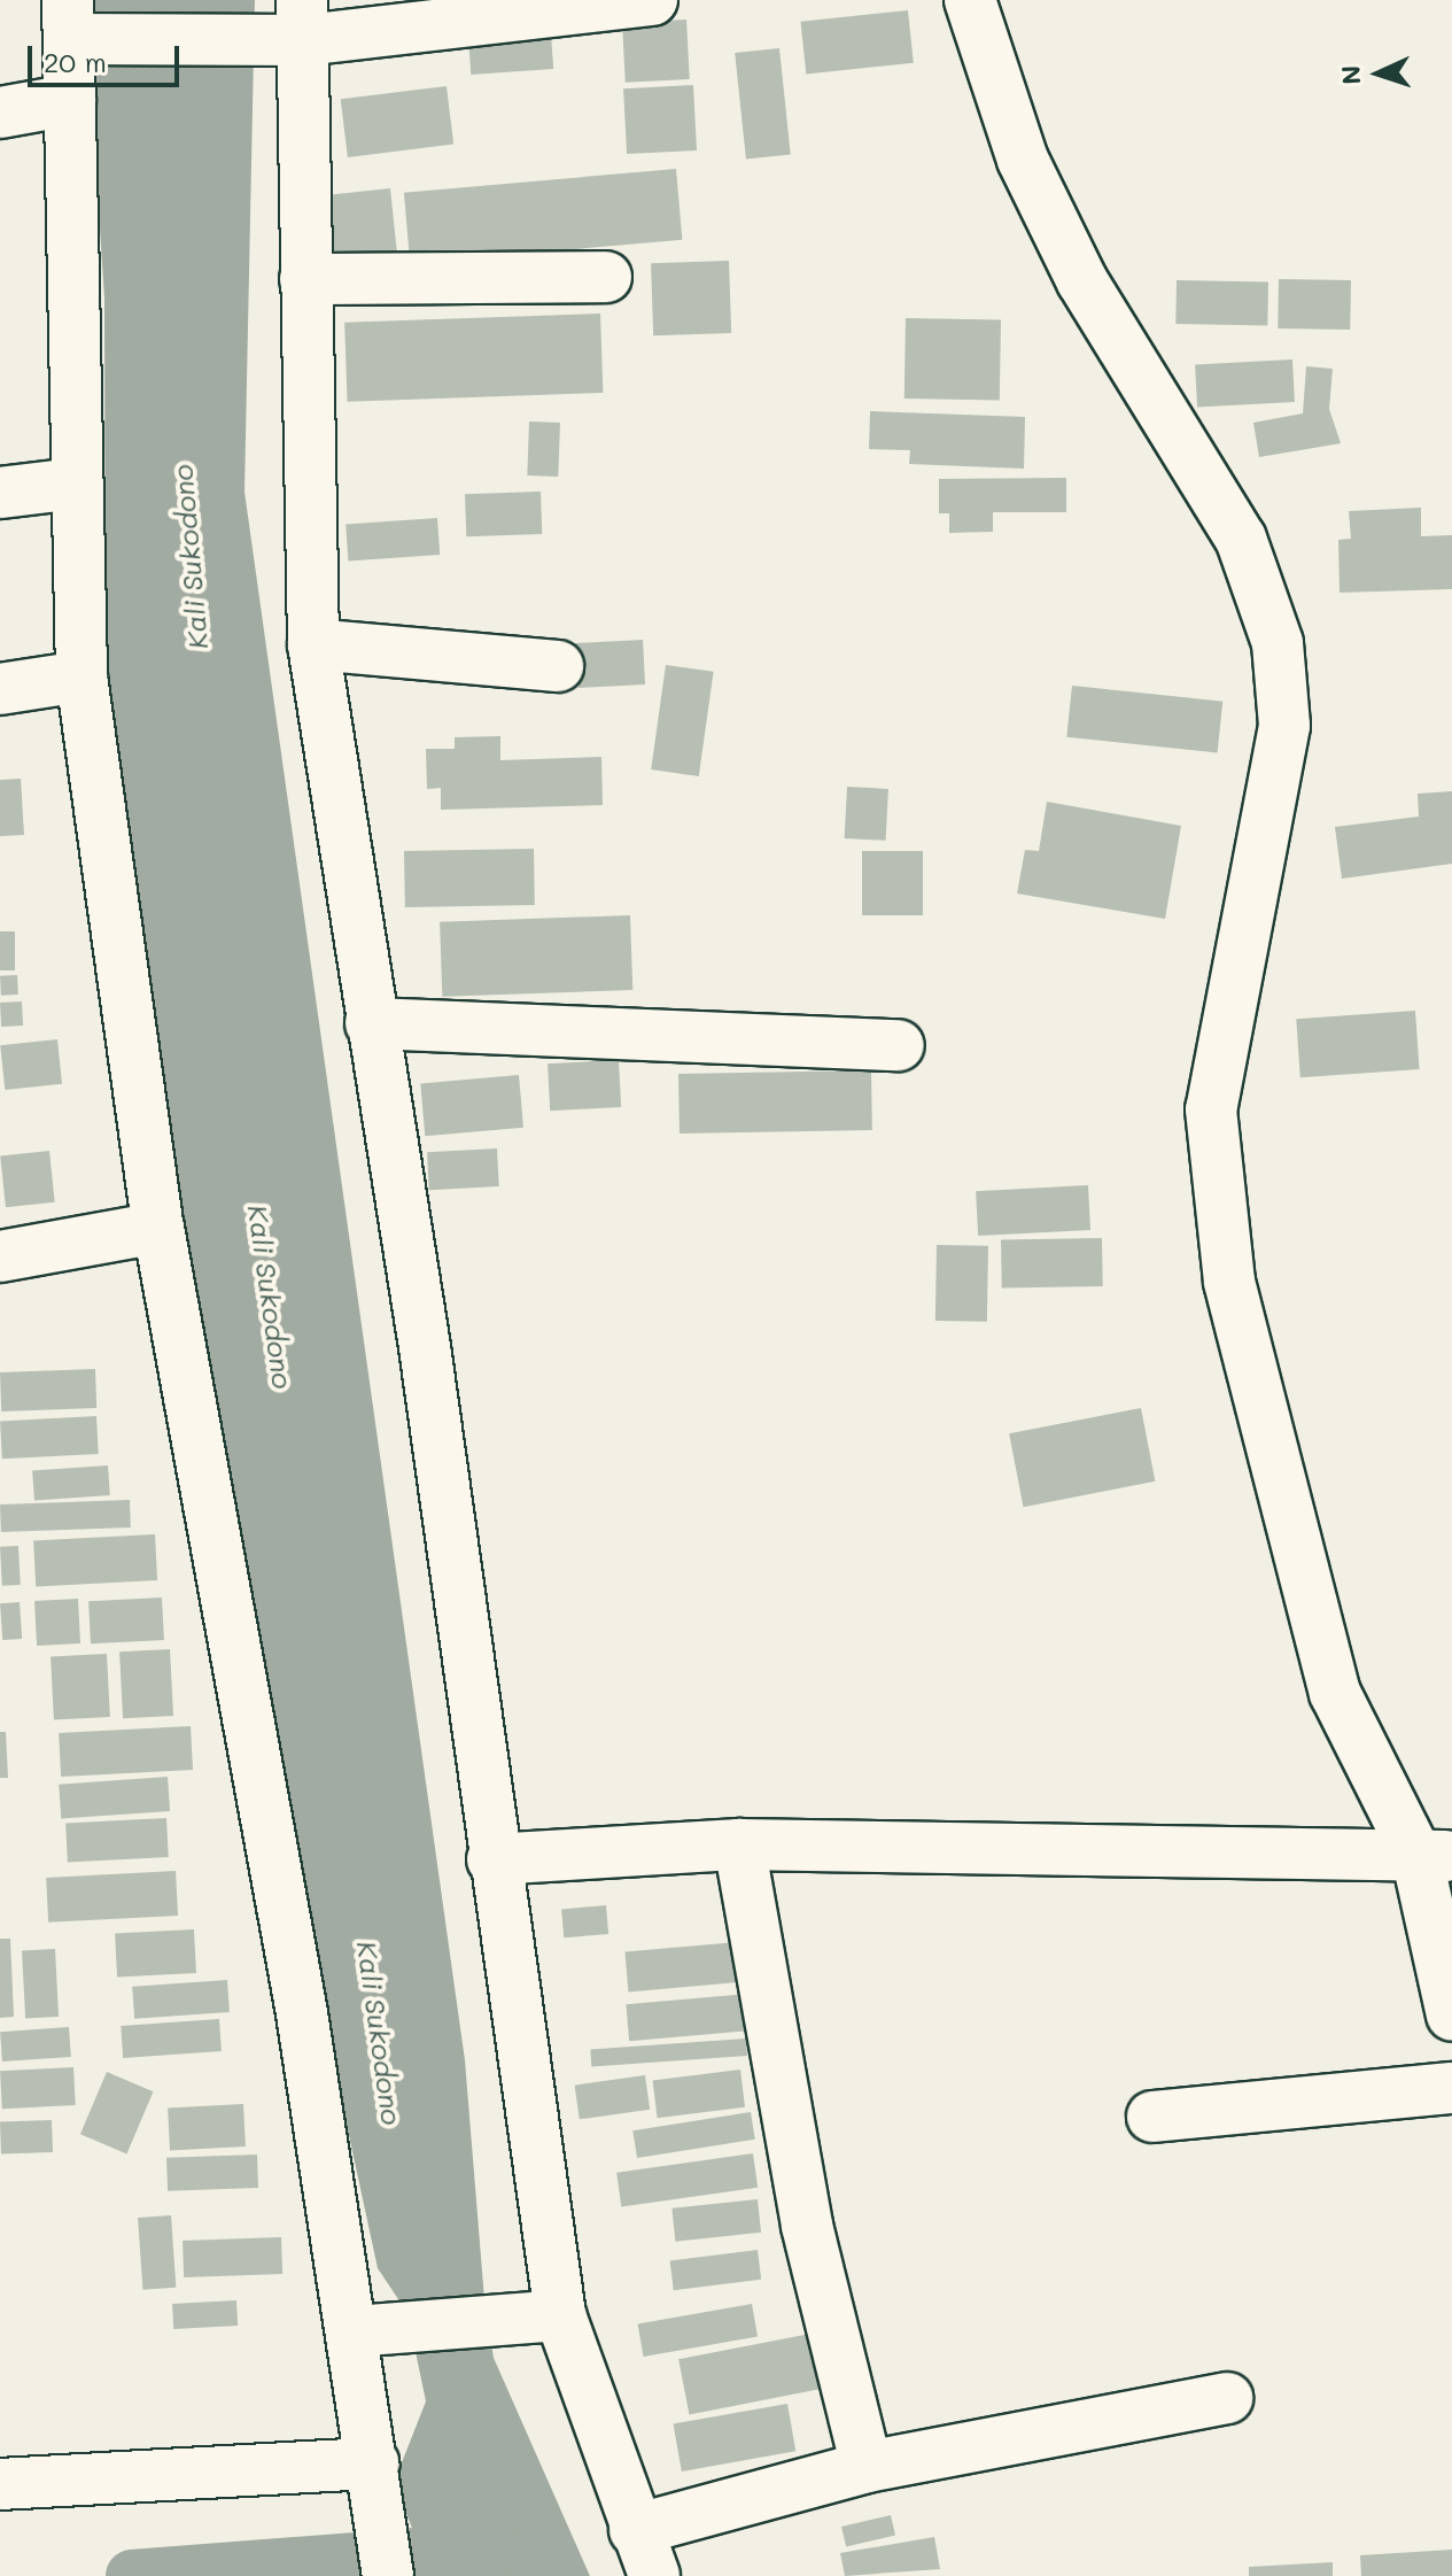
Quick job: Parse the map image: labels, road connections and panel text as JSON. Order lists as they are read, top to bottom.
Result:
{
  "water": ["Kali Sukodono"],
  "scale_bar": "20 m",
  "north": "left"
}
